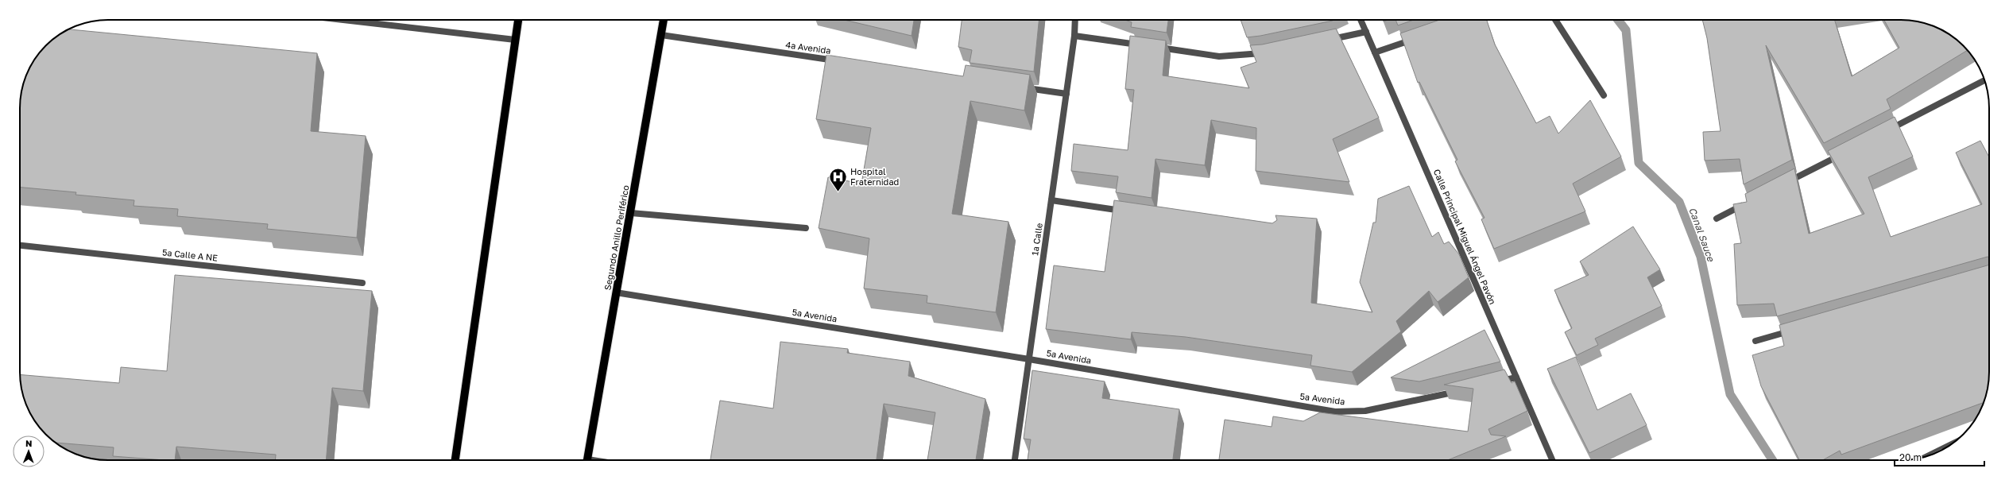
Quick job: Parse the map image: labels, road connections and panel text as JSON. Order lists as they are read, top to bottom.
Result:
{
  "streets": {
    "main road": ["Segundo Anillo Periférico"],
    "street": [
      "4a Avenida",
      "Calle Principal Miguel Ángel Pavón",
      "1a Calle",
      "5a Calle A NE",
      "5a Avenida"
    ]
  },
  "crossings": [
    ["4a Avenida", "Segundo Anillo Periférico"],
    ["Segundo Anillo Periférico", "5a Avenida"],
    ["1a Calle", "5a Avenida"]
  ],
  "water": ["Canal Sauce"],
  "places": {
    "hospital": ["Hospital Fraternidad"]
  },
  "scale_bar": "20 m",
  "north": "top"
}
